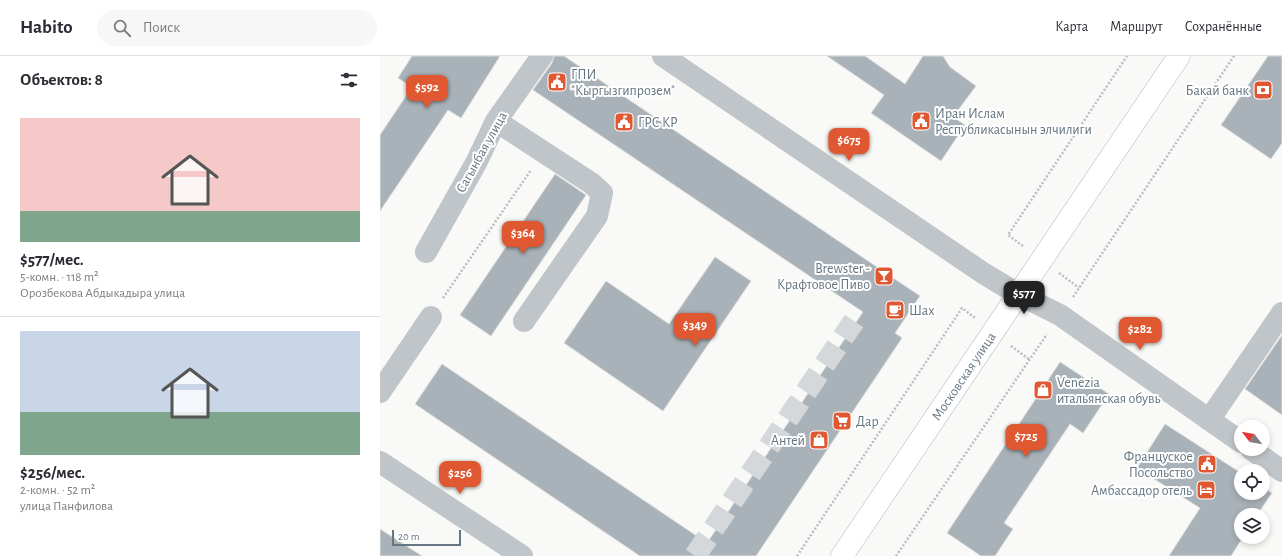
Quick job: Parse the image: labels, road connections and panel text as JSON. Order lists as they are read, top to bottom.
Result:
{
  "streets": {
    "main road": ["Московская улица"],
    "street": ["Сагынбая улица"]
  },
  "places": {
    "public building": [
      "ГПИ \"Кыргызгипрозем\"",
      "Иран Ислам Республикасынын элчилиги",
      "ГРС КР",
      "Француское Посольство"
    ],
    "bank": ["Бакай банк"],
    "bar": ["Brewster - Крафтовое Пиво"],
    "cafe": ["Шах"],
    "shop": ["Venezia итальянская обувь", "Антей"],
    "supermarket": ["Дар"],
    "hotel": ["Амбассадор отель"]
  },
  "scale_bar": "20 m",
  "north": "top left",
  "page": {
    "header": "Habito",
    "search": "Поиск",
    "nav": ["Карта", "Маршрут", "Сохранённые"],
    "heading": "Объектов: 8",
    "price": [
      "$592",
      "$675",
      "$364",
      "$577",
      "$349",
      "$282",
      "$725",
      "$256"
    ],
    "list": [
      {
        "name": "$577/мес.",
        "note": "5-комн. · 118 m² · Орозбекова Абдыкадыра улица"
      },
      {
        "name": "$256/мес.",
        "note": "2-комн. · 52 m² · улица Панфилова"
      }
    ],
    "scale": "20 m"
  }
}
